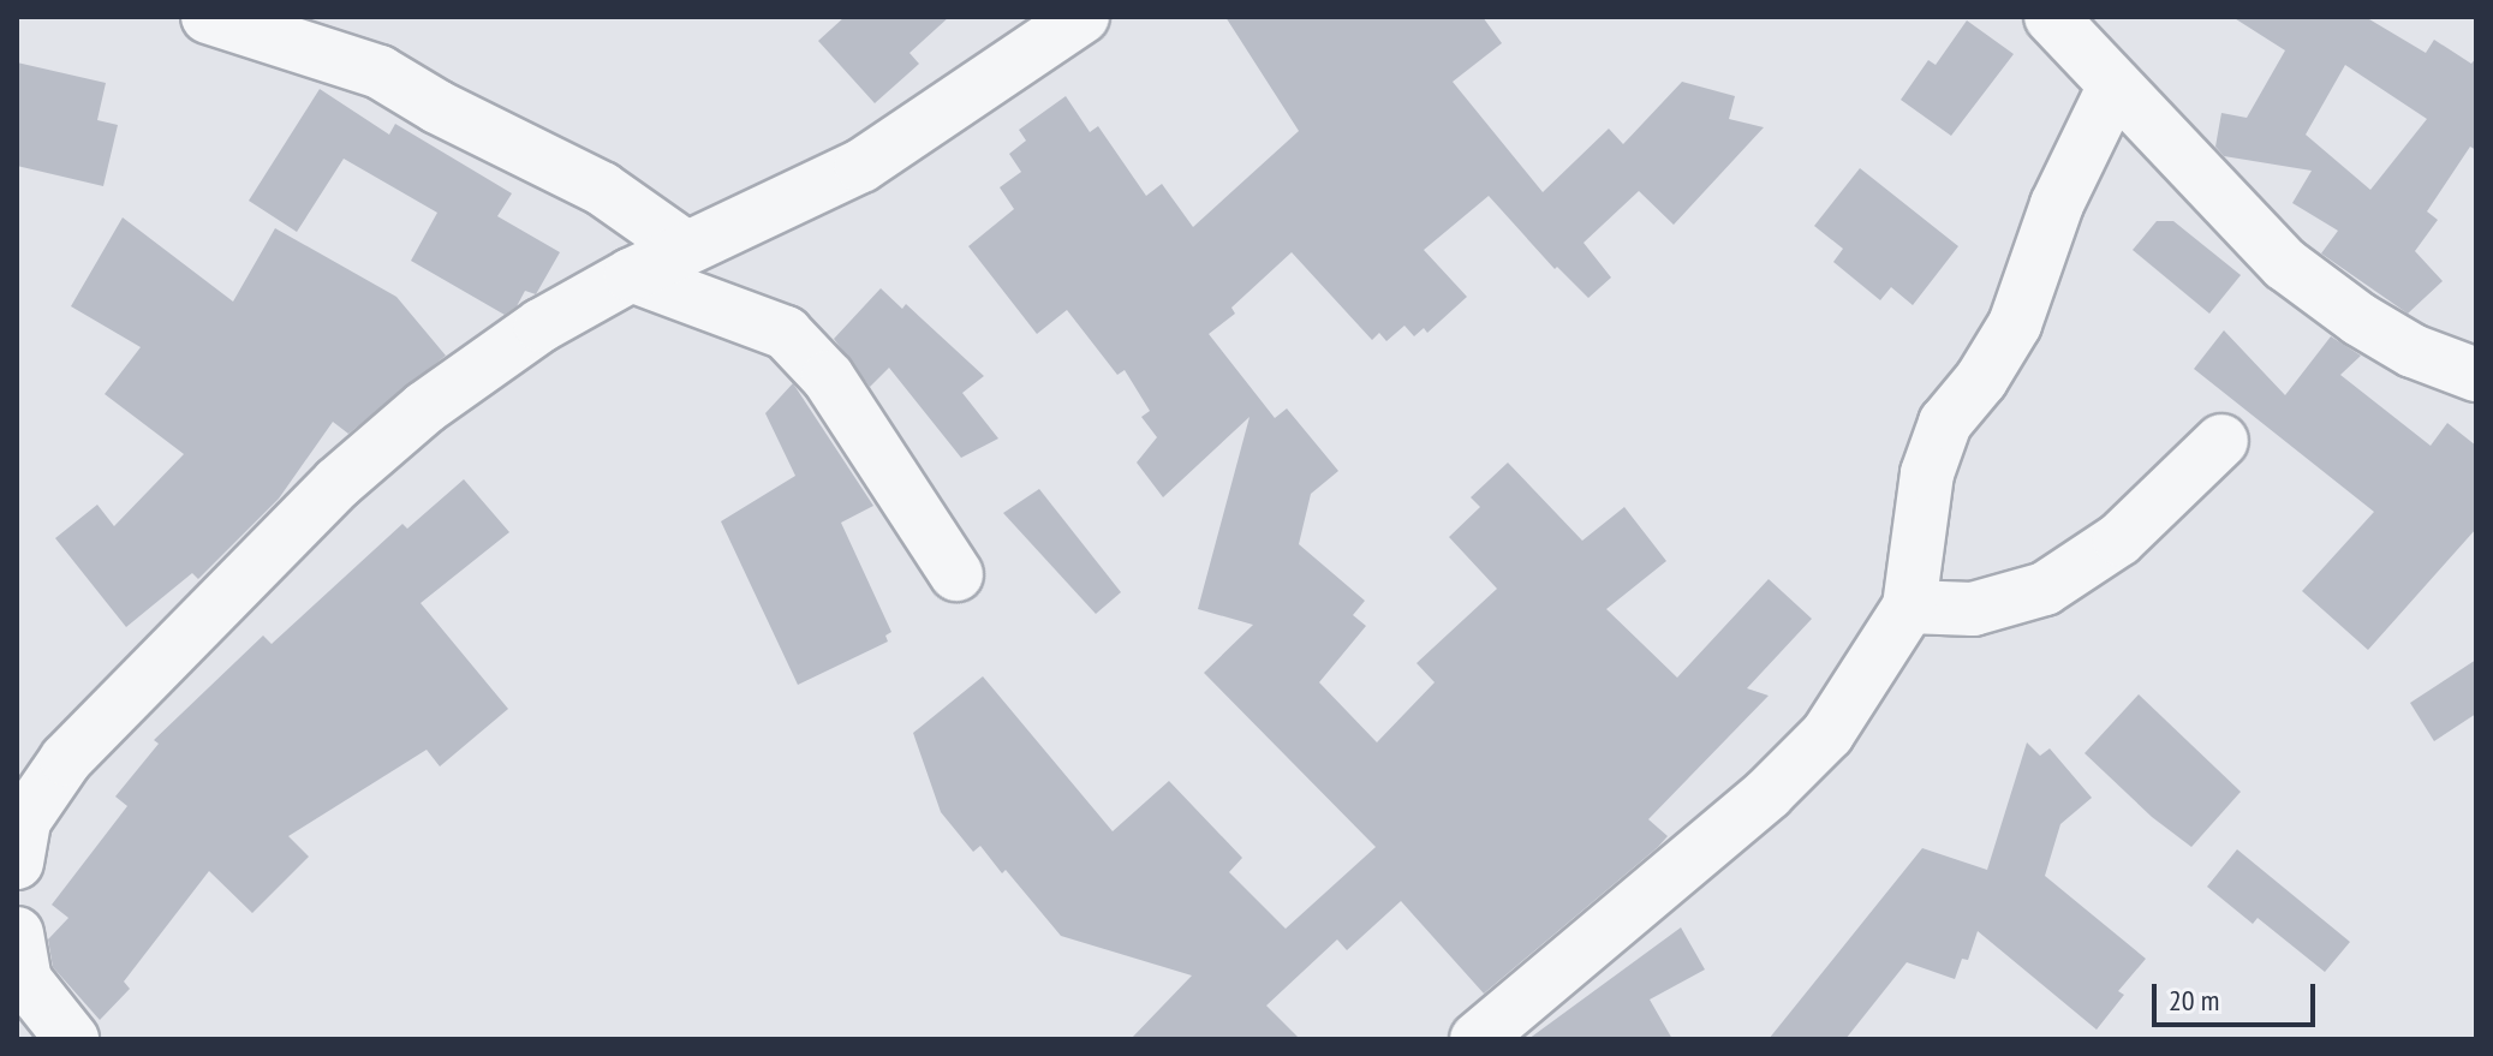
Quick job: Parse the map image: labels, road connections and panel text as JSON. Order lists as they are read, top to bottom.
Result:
{
  "scale_bar": "20 m"
}
